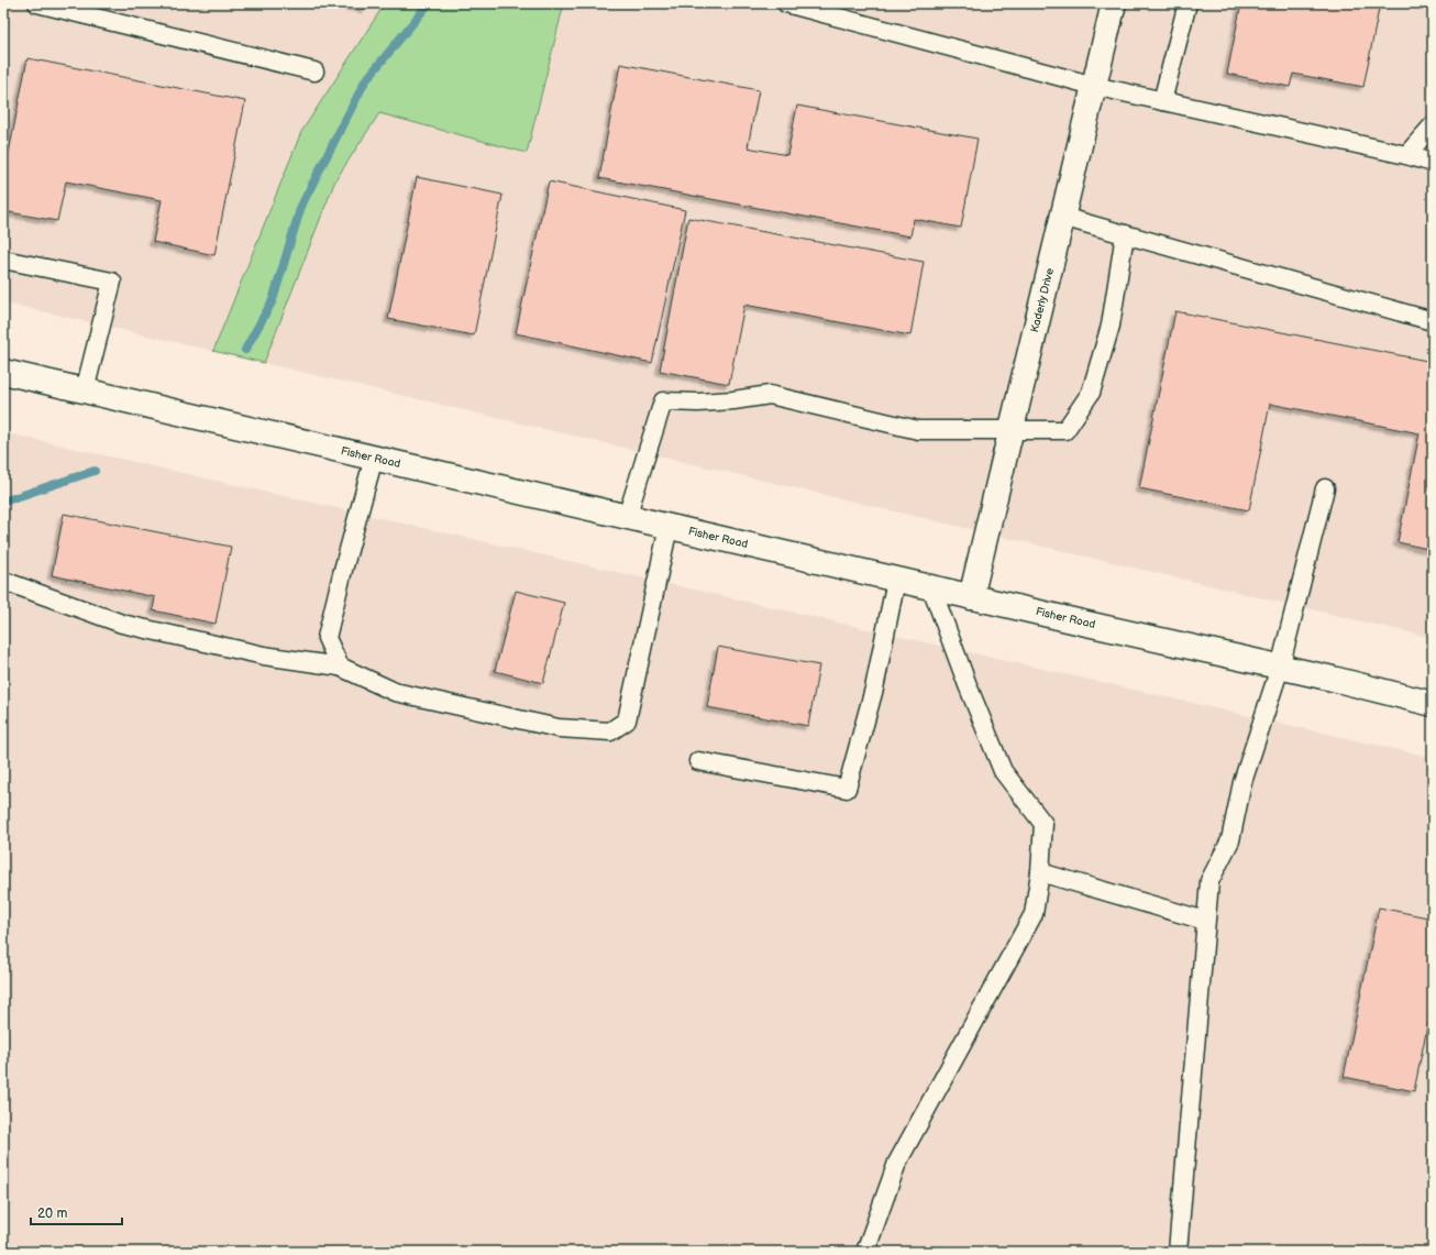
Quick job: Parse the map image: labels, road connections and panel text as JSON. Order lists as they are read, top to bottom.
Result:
{
  "streets": {
    "main road": ["Kaderly Drive", "Fisher Road"]
  },
  "crossings": [
    ["Kaderly Drive", "Fisher Road"]
  ],
  "scale_bar": "20 m"
}
